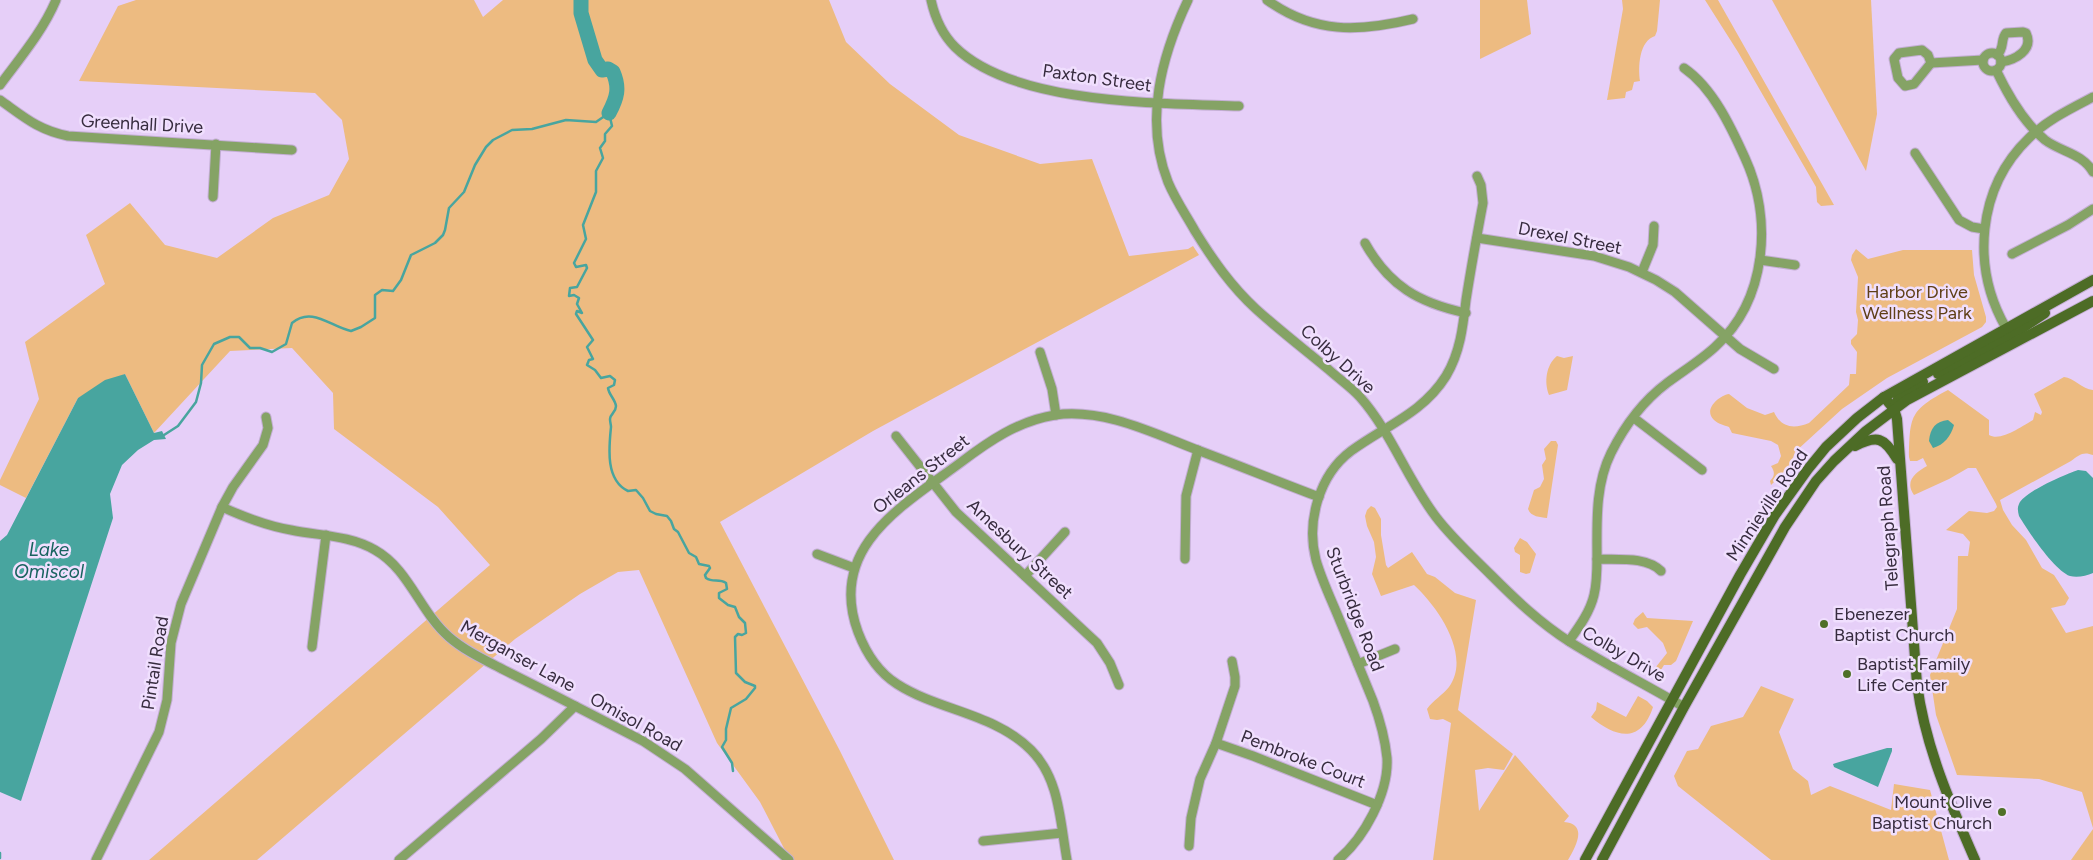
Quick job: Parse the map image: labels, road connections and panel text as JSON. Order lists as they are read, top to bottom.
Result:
{
  "streets": {
    "main road": ["Minnieville Road", "Telegraph Road"],
    "street": [
      "Paxton Street",
      "Greenhall Drive",
      "Drexel Street",
      "Colby Drive",
      "Orleans Street",
      "Amesbury Street",
      "Sturbridge Road",
      "Merganser Lane",
      "Pintail Road",
      "Omisol Road",
      "Pembroke Court"
    ]
  },
  "crossings": [
    ["Paxton Street", "Colby Drive"],
    ["Drexel Street", "Sturbridge Road"],
    ["Colby Drive", "Minnieville Road"],
    ["Colby Drive", "Sturbridge Road"],
    ["Orleans Street", "Amesbury Street"],
    ["Orleans Street", "Sturbridge Road"],
    ["Minnieville Road", "Telegraph Road"],
    ["Sturbridge Road", "Pembroke Court"],
    ["Merganser Lane", "Pintail Road"],
    ["Merganser Lane", "Omisol Road"]
  ],
  "water": ["Lake Omiscol"],
  "parks": ["Harbor Drive Wellness Park"],
  "places": ["Ebenezer Baptist Church", "Baptist Family Life Center", "Mount Olive Baptist Church"]
}
